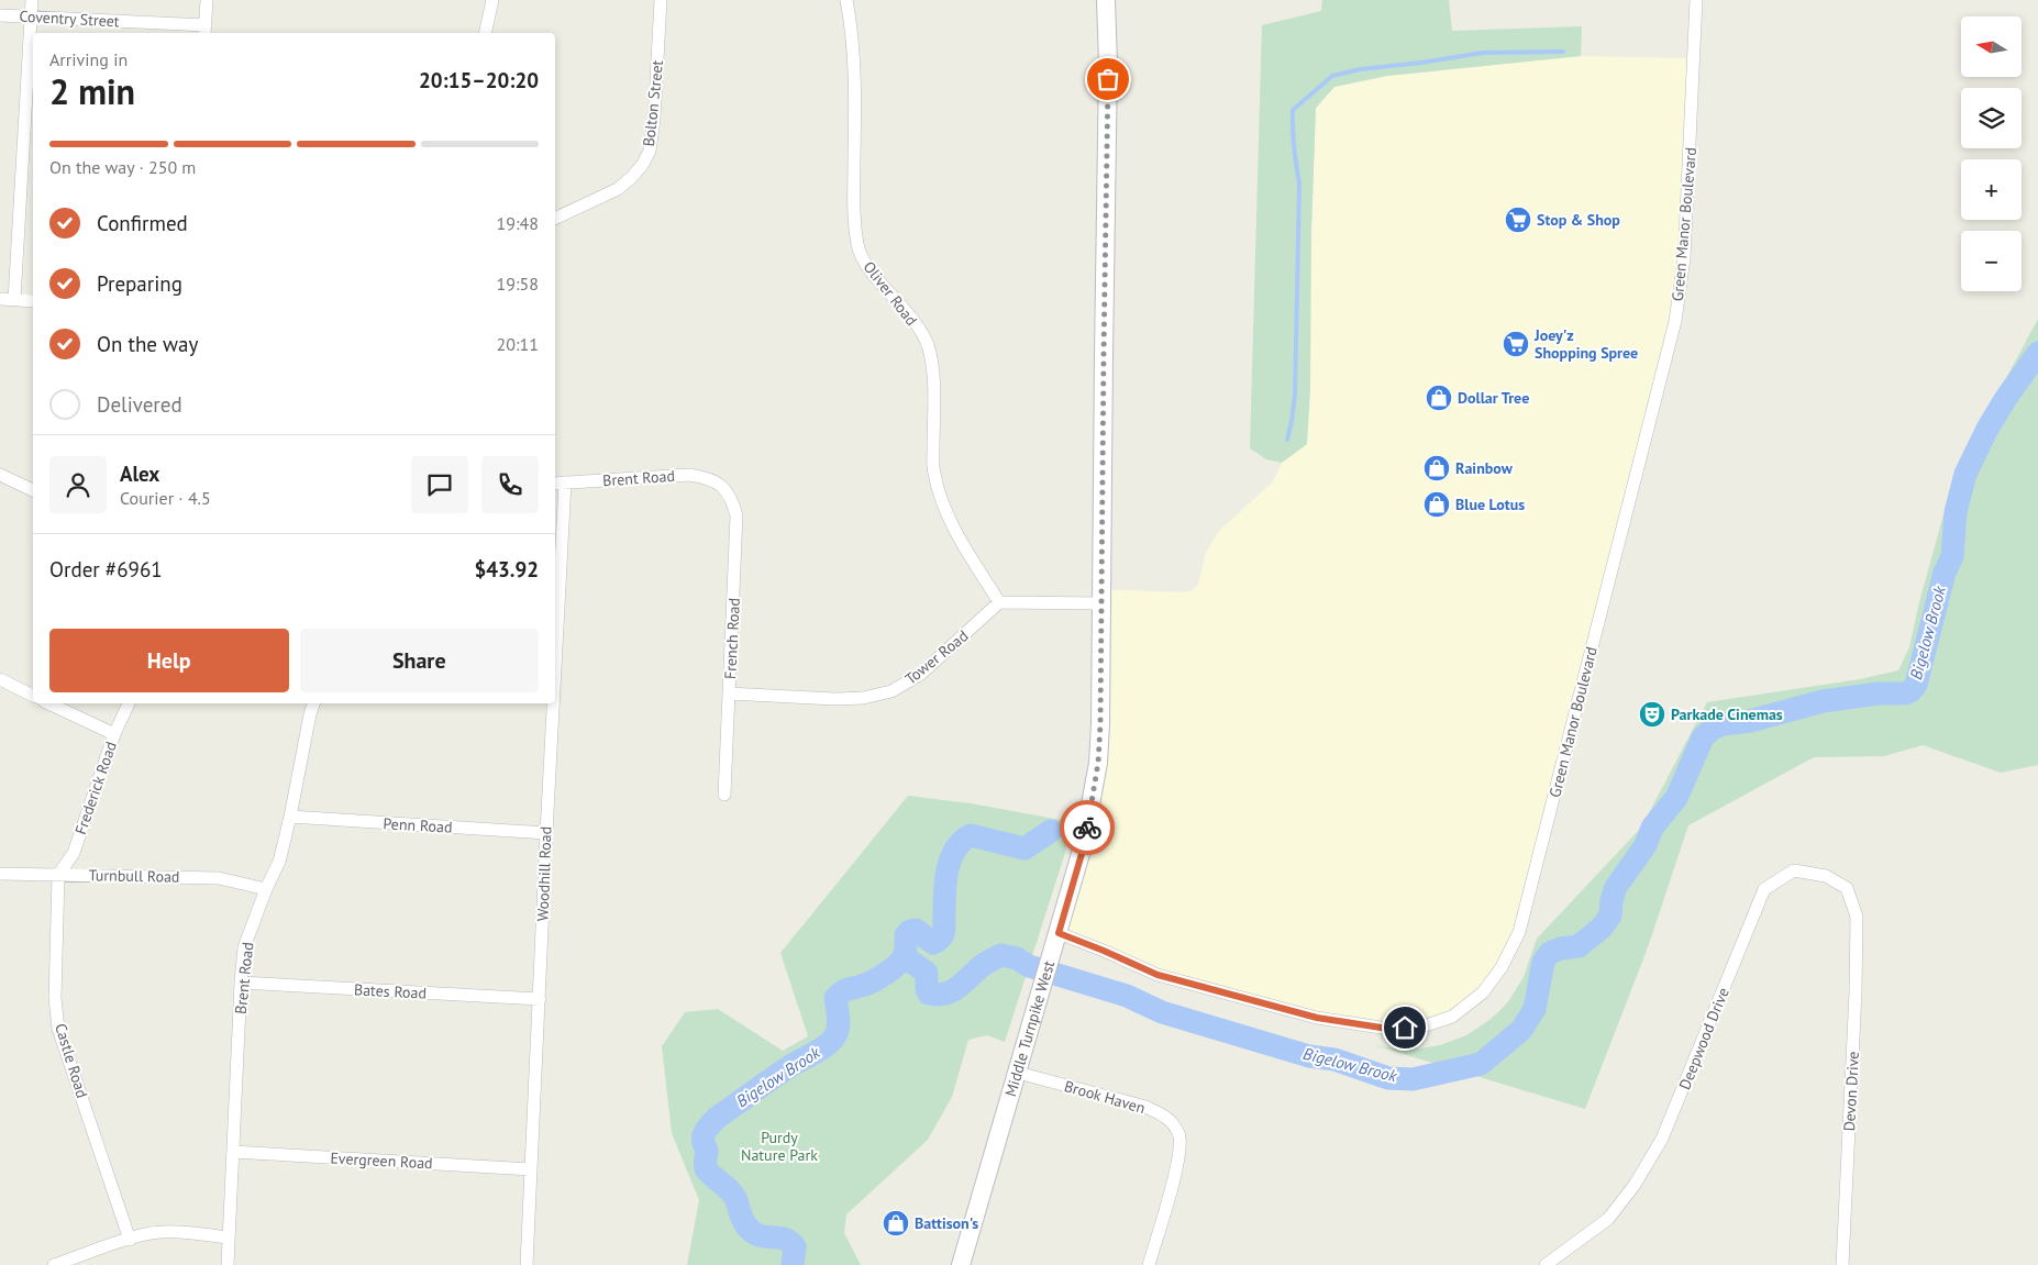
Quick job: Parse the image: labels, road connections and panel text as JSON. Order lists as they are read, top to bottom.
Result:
{
  "streets": {
    "main road": ["Middle Turnpike West"],
    "street": [
      "Coventry Street",
      "Bolton Street",
      "Green Manor Boulevard",
      "Oliver Road",
      "Brent Road",
      "French Road",
      "Tower Road",
      "Frederick Road",
      "Penn Road",
      "Woodhill Road",
      "Turnbull Road",
      "Bates Road",
      "Deepwood Drive",
      "Castle Road",
      "Devon Drive",
      "Brook Haven",
      "Evergreen Road"
    ]
  },
  "crossings": [
    ["Green Manor Boulevard", "Middle Turnpike West"],
    ["Oliver Road", "Tower Road"],
    ["Brent Road", "French Road"],
    ["Brent Road", "Penn Road"],
    ["Brent Road", "Woodhill Road"],
    ["Brent Road", "Turnbull Road"],
    ["Brent Road", "Bates Road"],
    ["Brent Road", "Evergreen Road"],
    ["French Road", "Tower Road"],
    ["Frederick Road", "Turnbull Road"],
    ["Frederick Road", "Castle Road"],
    ["Penn Road", "Woodhill Road"],
    ["Woodhill Road", "Bates Road"],
    ["Woodhill Road", "Evergreen Road"],
    ["Turnbull Road", "Castle Road"],
    ["Middle Turnpike West", "Brook Haven"],
    ["Deepwood Drive", "Devon Drive"]
  ],
  "water": ["Bigelow Brook"],
  "parks": ["Purdy Nature Park"],
  "places": {
    "supermarket": ["Stop & Shop", "Joey'z Shopping Spree"],
    "shop": [
      "Dollar Tree",
      "Rainbow",
      "Blue Lotus",
      "Battison's"
    ],
    "theatre": ["Parkade Cinemas"]
  },
  "north": "left",
  "page": {
    "map_buttons": ["+", "−"],
    "heading": ["2 min", "Arriving in", "20:15–20:20"],
    "panel": [
      "Alex",
      "Courier · 4.5",
      "Order #6961",
      "$43.92"
    ],
    "bar": "On the way · 250 m",
    "list": [
      ["Confirmed", "19:48"],
      ["Preparing", "19:58"],
      ["On the way", "20:11"],
      "Delivered"
    ],
    "buttons": ["Help", "Share"]
  }
}
